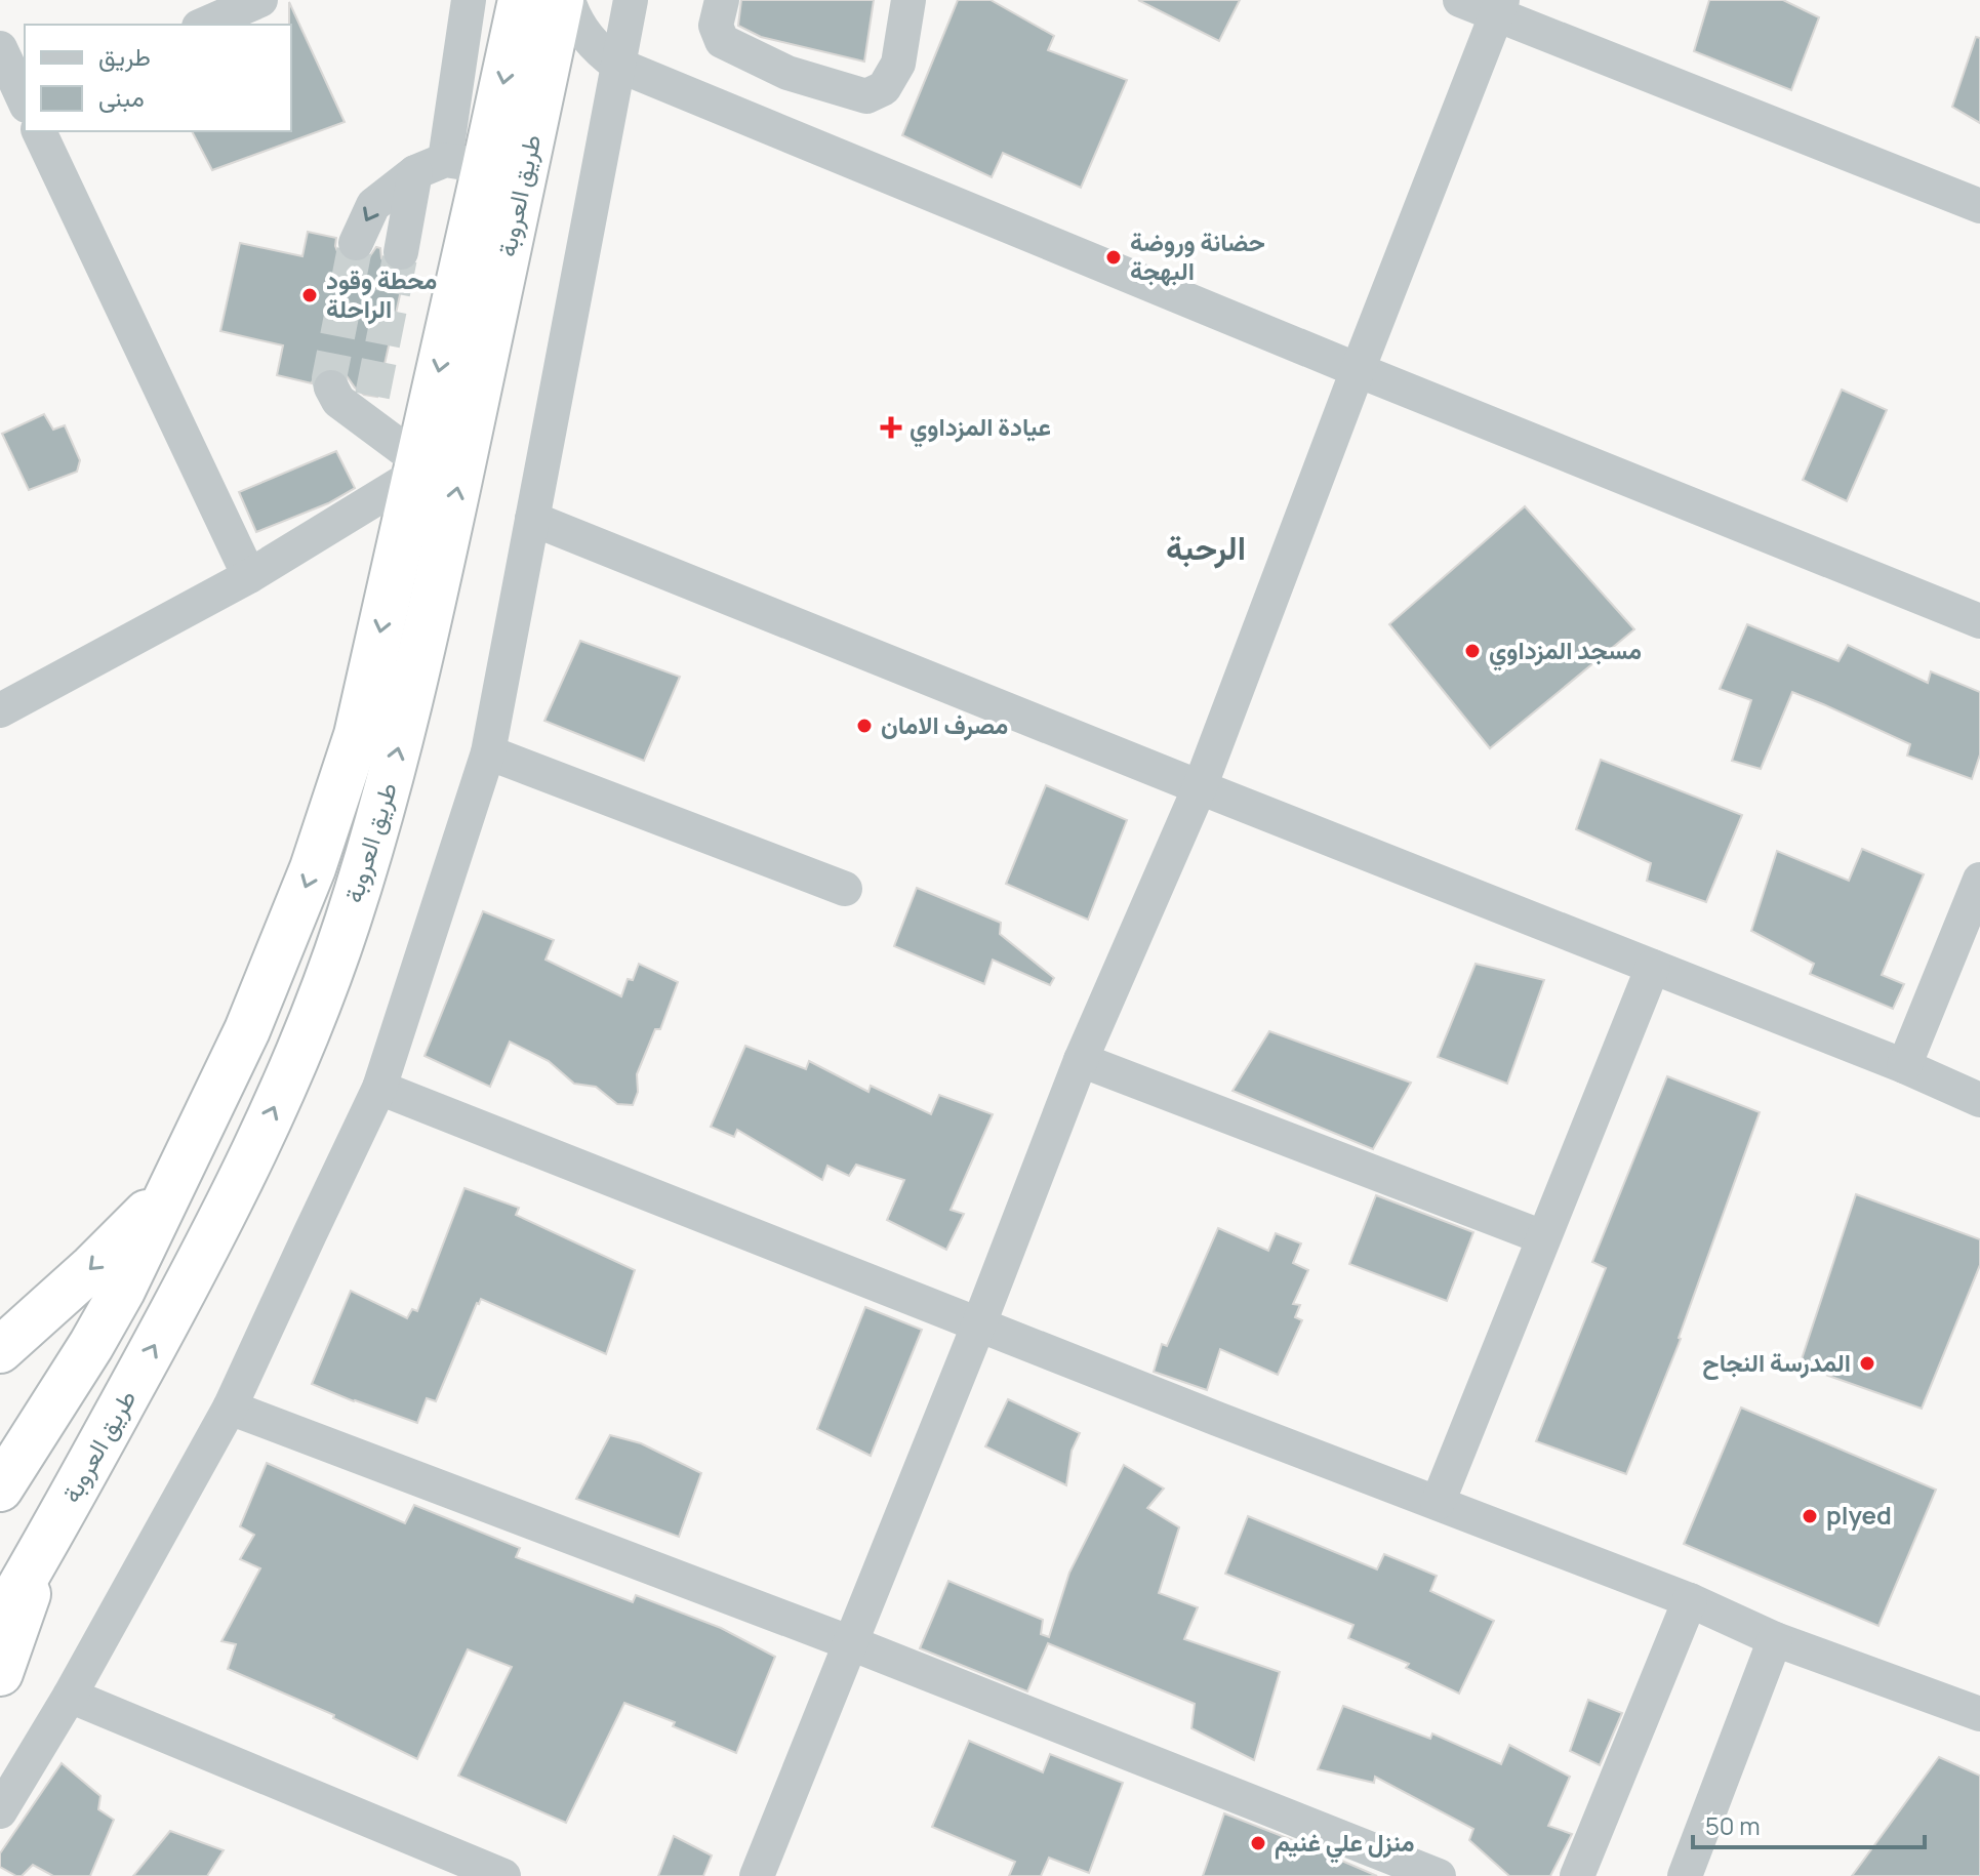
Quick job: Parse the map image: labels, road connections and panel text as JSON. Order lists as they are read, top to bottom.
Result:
{
  "streets": {
    "highway": ["طريق العروبة"]
  },
  "districts": ["الرحبة"],
  "places": {
    "other": [
      "حضانة وروضة البهجة",
      "محطة وقود الراحلة",
      "مسجد المزداوي",
      "مصرف الامان",
      "المدرسة النجاح",
      "plyed",
      "منزل علي غنيم"
    ],
    "health": ["عيادة المزداوي"]
  },
  "legend": ["طريق", "مبنى"],
  "scale_bar": "50 m"
}
